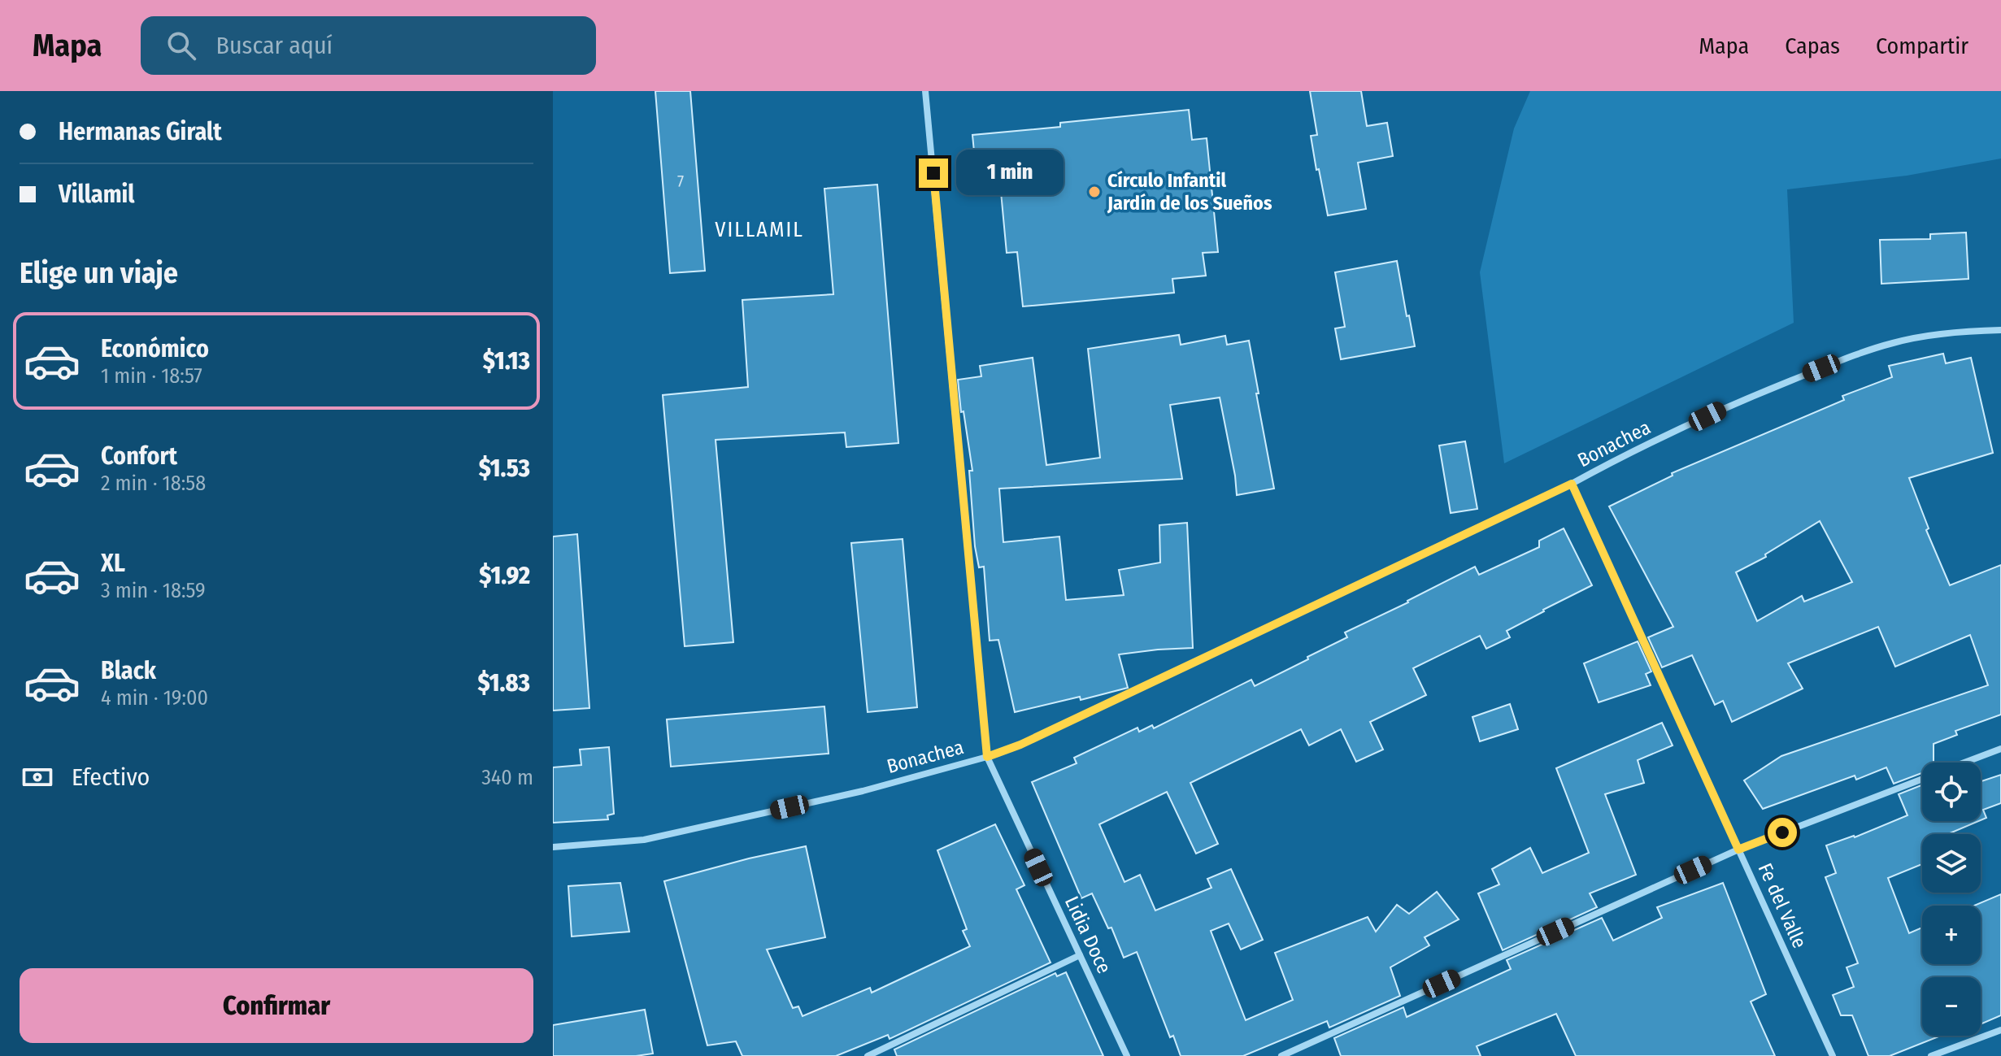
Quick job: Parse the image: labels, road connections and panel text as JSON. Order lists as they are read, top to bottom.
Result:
{
  "streets": {
    "street": ["Bonachea", "Fe del Valle", "Lidia Doce"]
  },
  "crossings": [
    ["Bonachea", "Fe del Valle"],
    ["Bonachea", "Lidia Doce"]
  ],
  "districts": ["VILLAMIL"],
  "places": ["Círculo Infantil Jardín de los Sueños"],
  "house_numbers": ["7"],
  "page": {
    "header": "Mapa",
    "search": "Buscar aquí",
    "nav": ["Mapa", "Capas", "Compartir"],
    "banner": ["Hermanas Giralt", "Villamil"],
    "bubble": "1 min",
    "heading": "Elige un viaje",
    "list": [
      {
        "name": "Económico",
        "note": "1 min · 18:57",
        "value": "$1.13"
      },
      {
        "name": "Confort",
        "note": "2 min · 18:58",
        "value": "$1.53"
      },
      {
        "name": "XL",
        "note": "3 min · 18:59",
        "value": "$1.92"
      },
      {
        "name": "Black",
        "note": "4 min · 19:00",
        "value": "$1.83"
      }
    ],
    "pay": ["Efectivo", "340 m"],
    "map_buttons": ["+", "−"],
    "buttons": "Confirmar"
  }
}
